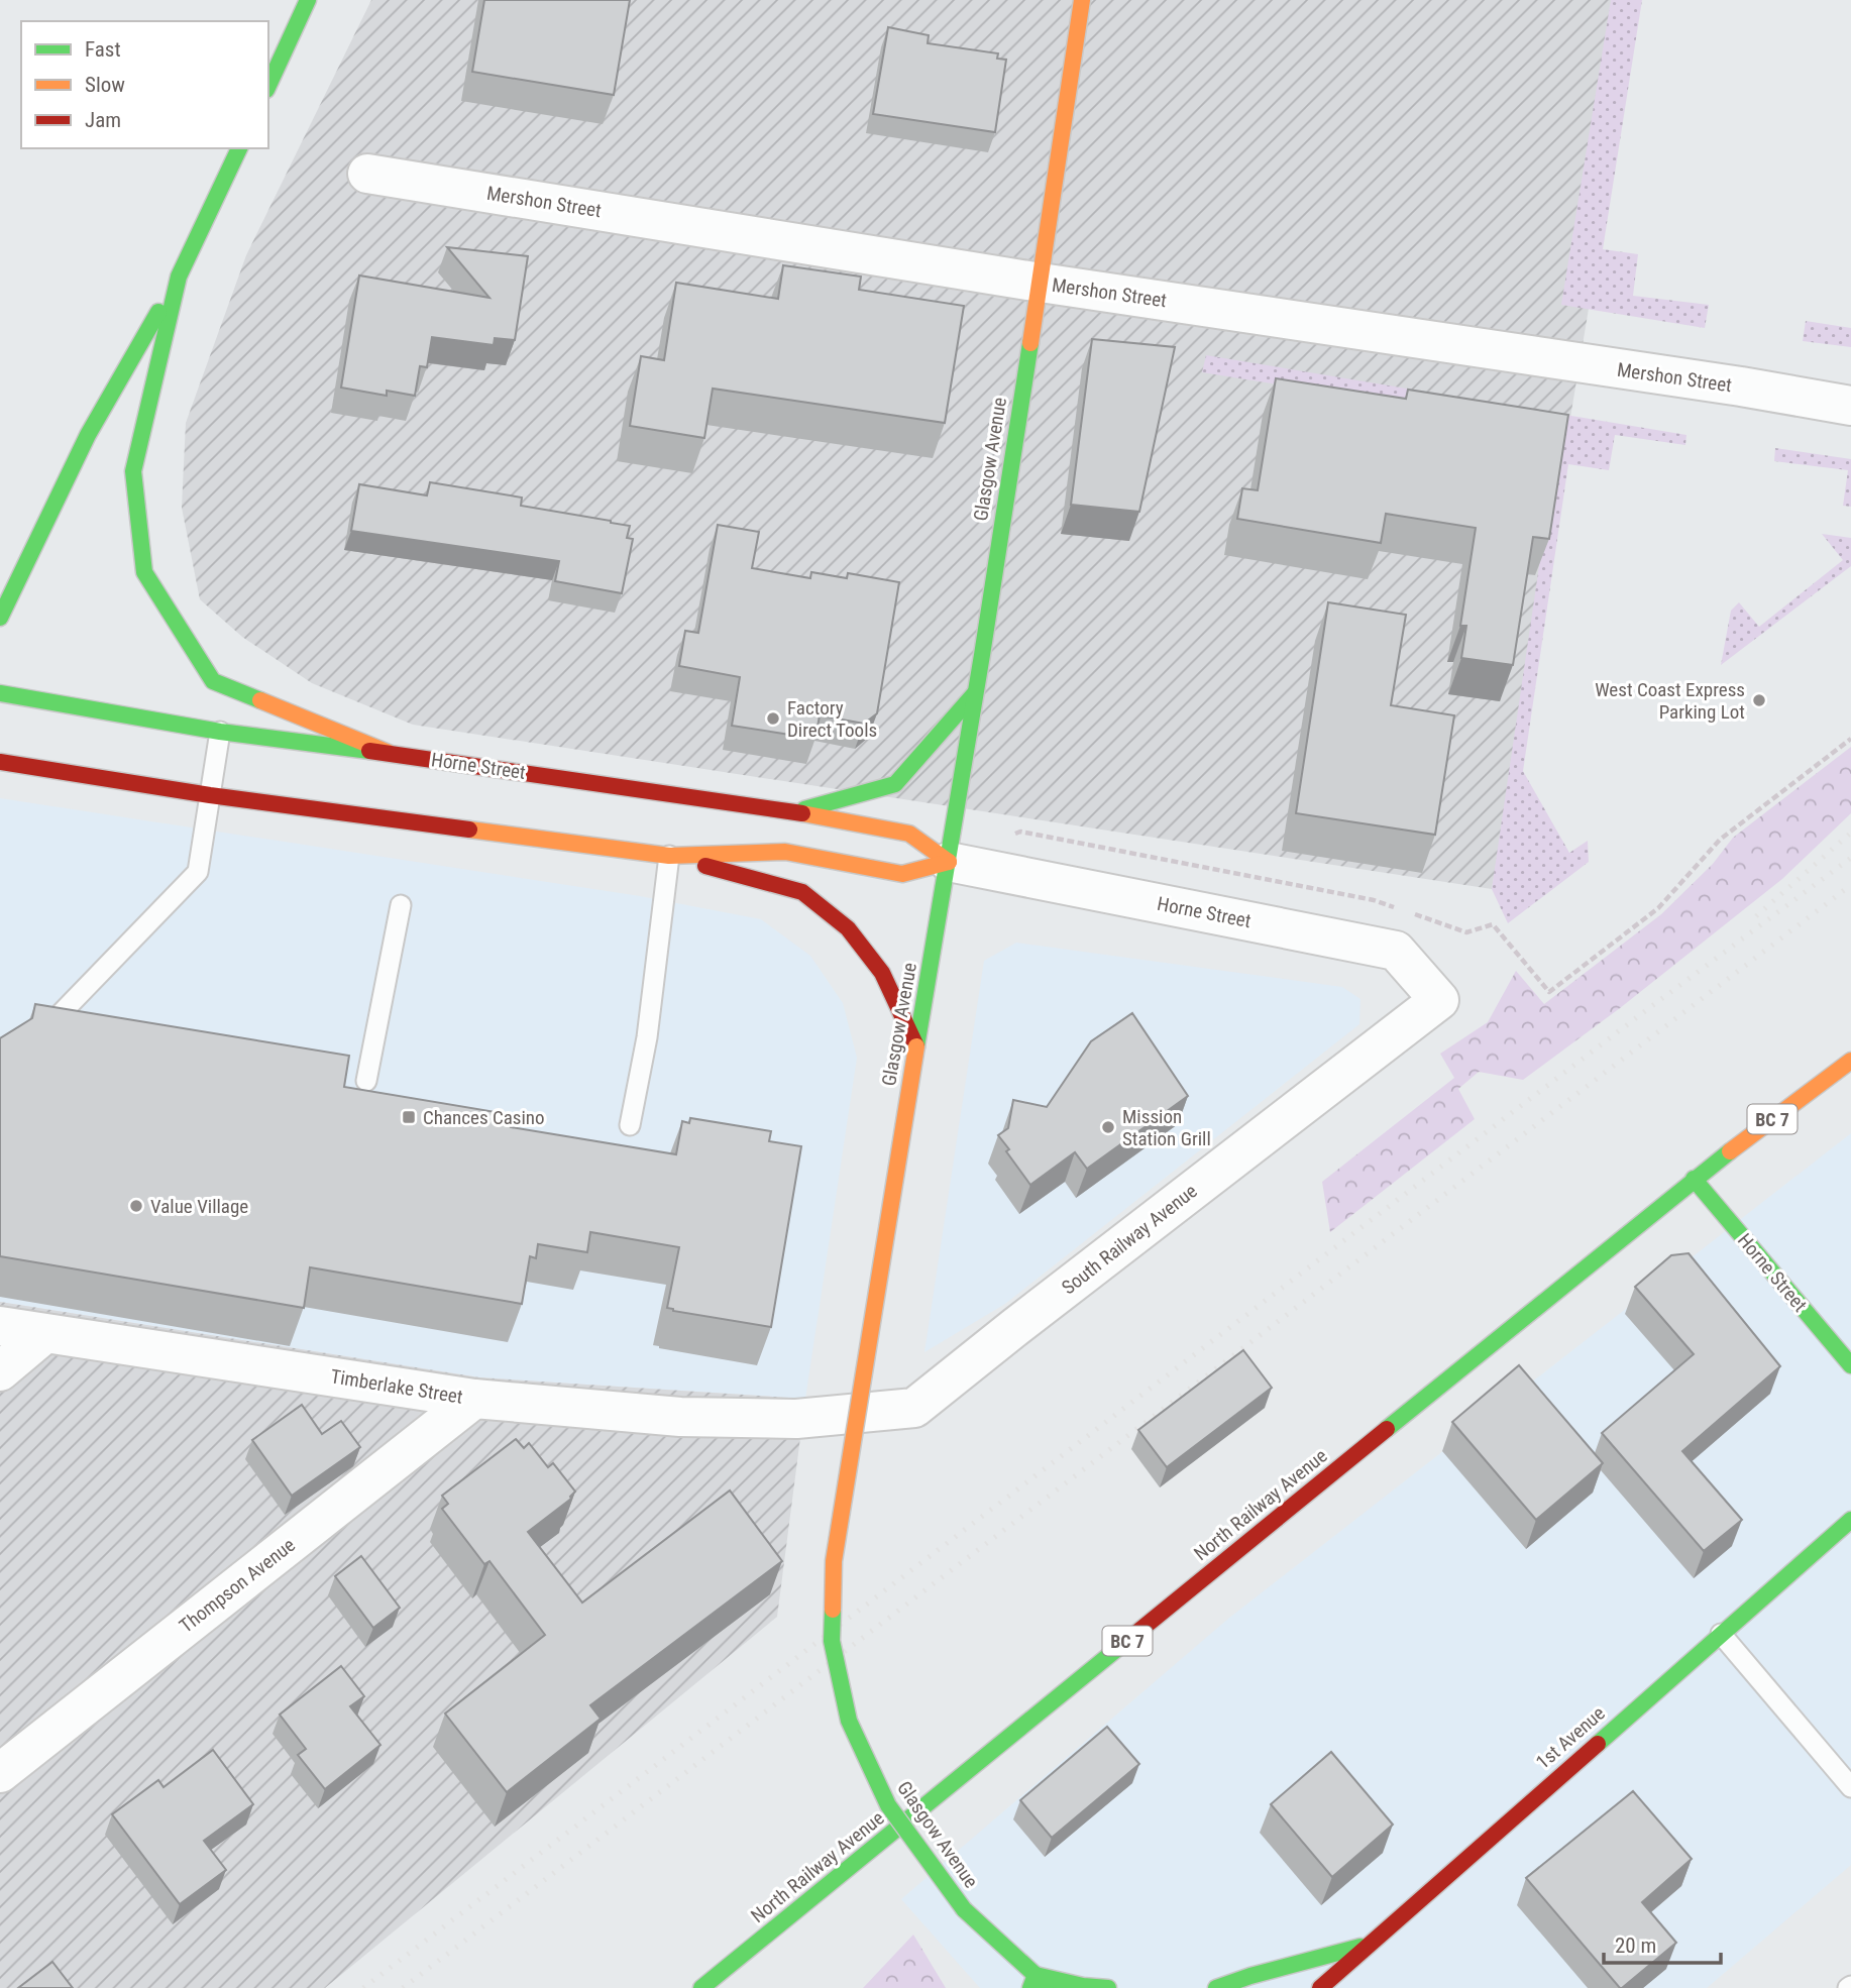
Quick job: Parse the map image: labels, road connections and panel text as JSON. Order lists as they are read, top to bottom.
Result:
{
  "streets": {
    "main road": [
      "Glasgow Avenue",
      "Horne Street",
      "BC 7",
      "North Railway Avenue",
      "1st Avenue"
    ],
    "street": [
      "Mershon Street",
      "South Railway Avenue",
      "Timberlake Street",
      "Thompson Avenue"
    ]
  },
  "crossings": [
    ["Mershon Street", "Glasgow Avenue"],
    ["Glasgow Avenue", "Horne Street"],
    ["Horne Street", "South Railway Avenue"],
    ["Horne Street", "North Railway Avenue"],
    ["South Railway Avenue", "Timberlake Street"],
    ["Timberlake Street", "Thompson Avenue"]
  ],
  "places": {
    "other": [
      "West Coast Express Parking Lot",
      "Factory Direct Tools",
      "Mission Station Grill",
      "Value Village"
    ],
    "transit": ["Chances Casino"]
  },
  "legend": ["Fast", "Slow", "Jam"],
  "scale_bar": "20 m"
}
